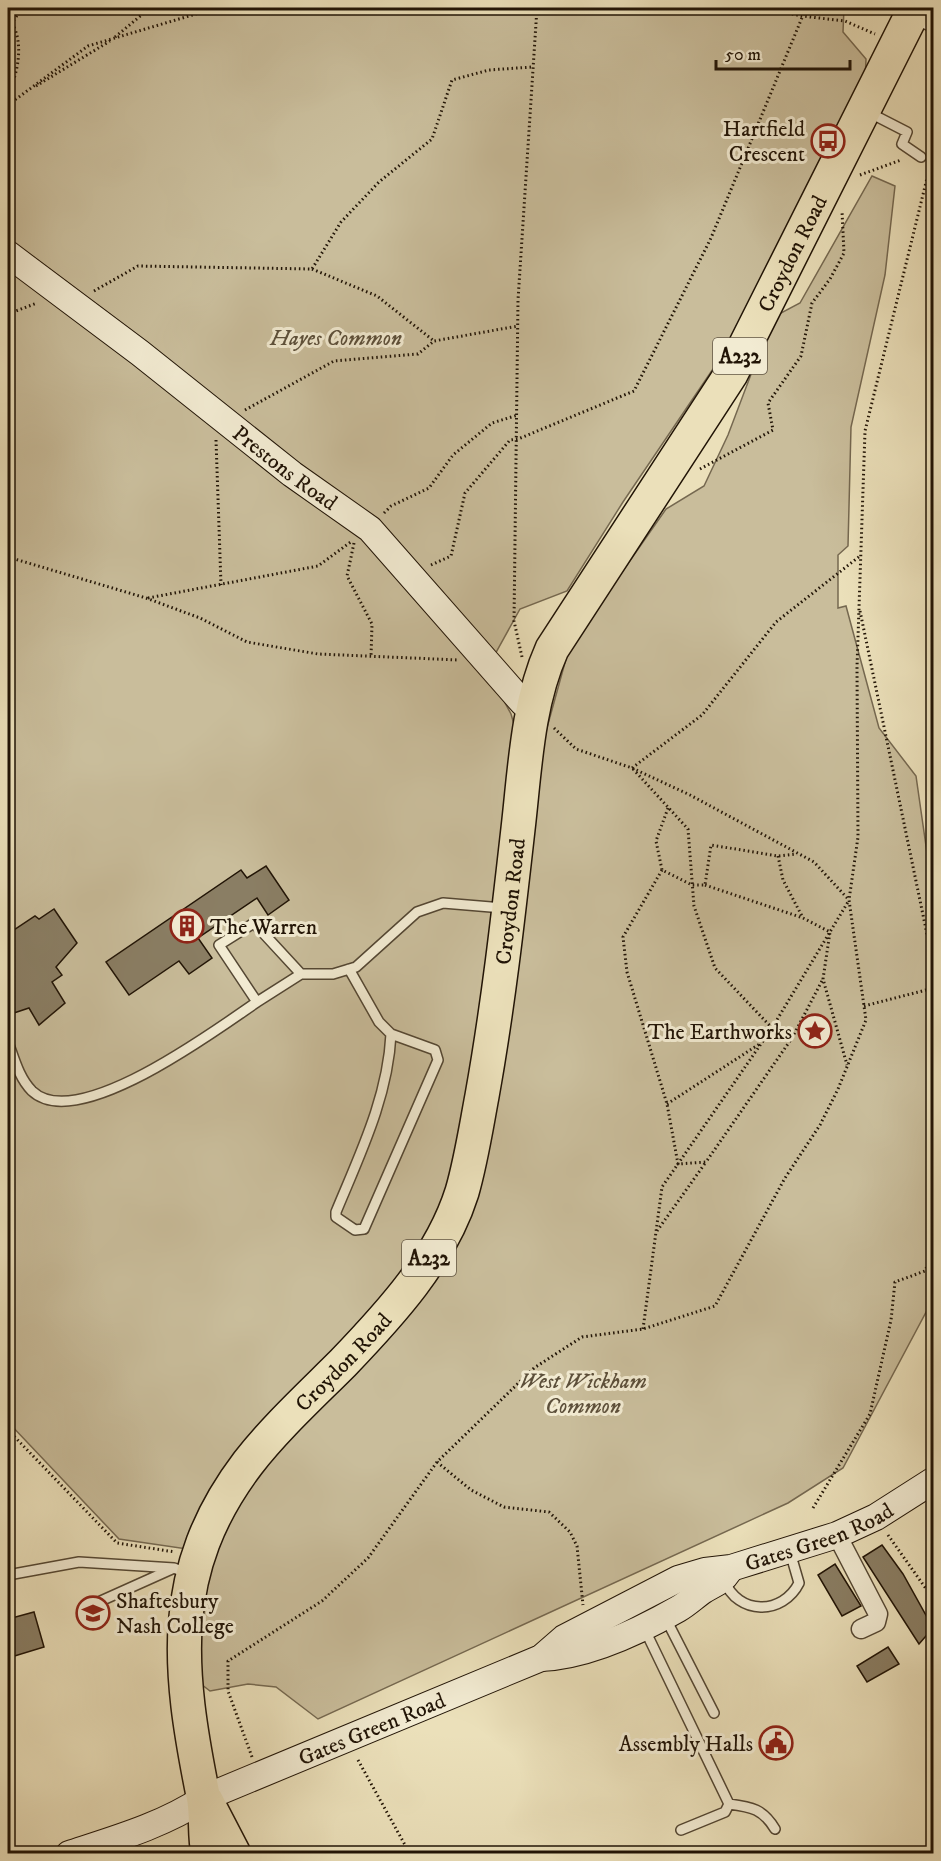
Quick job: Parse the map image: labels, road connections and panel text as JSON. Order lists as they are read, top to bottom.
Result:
{
  "streets": {
    "highway": ["Croydon Road", "A232"],
    "street": ["Prestons Road", "Gates Green Road"]
  },
  "crossings": [
    ["Croydon Road", "Prestons Road"],
    ["Croydon Road", "Gates Green Road"]
  ],
  "parks": ["Hayes Common", "West Wickham Common"],
  "places": {
    "bus stop": ["Hartfield Crescent"],
    "building": ["The Warren"],
    "place": ["The Earthworks"],
    "school or university": ["Shaftesbury Nash College"],
    "public building": ["Assembly Halls"]
  },
  "scale_bar": "50 m"
}
